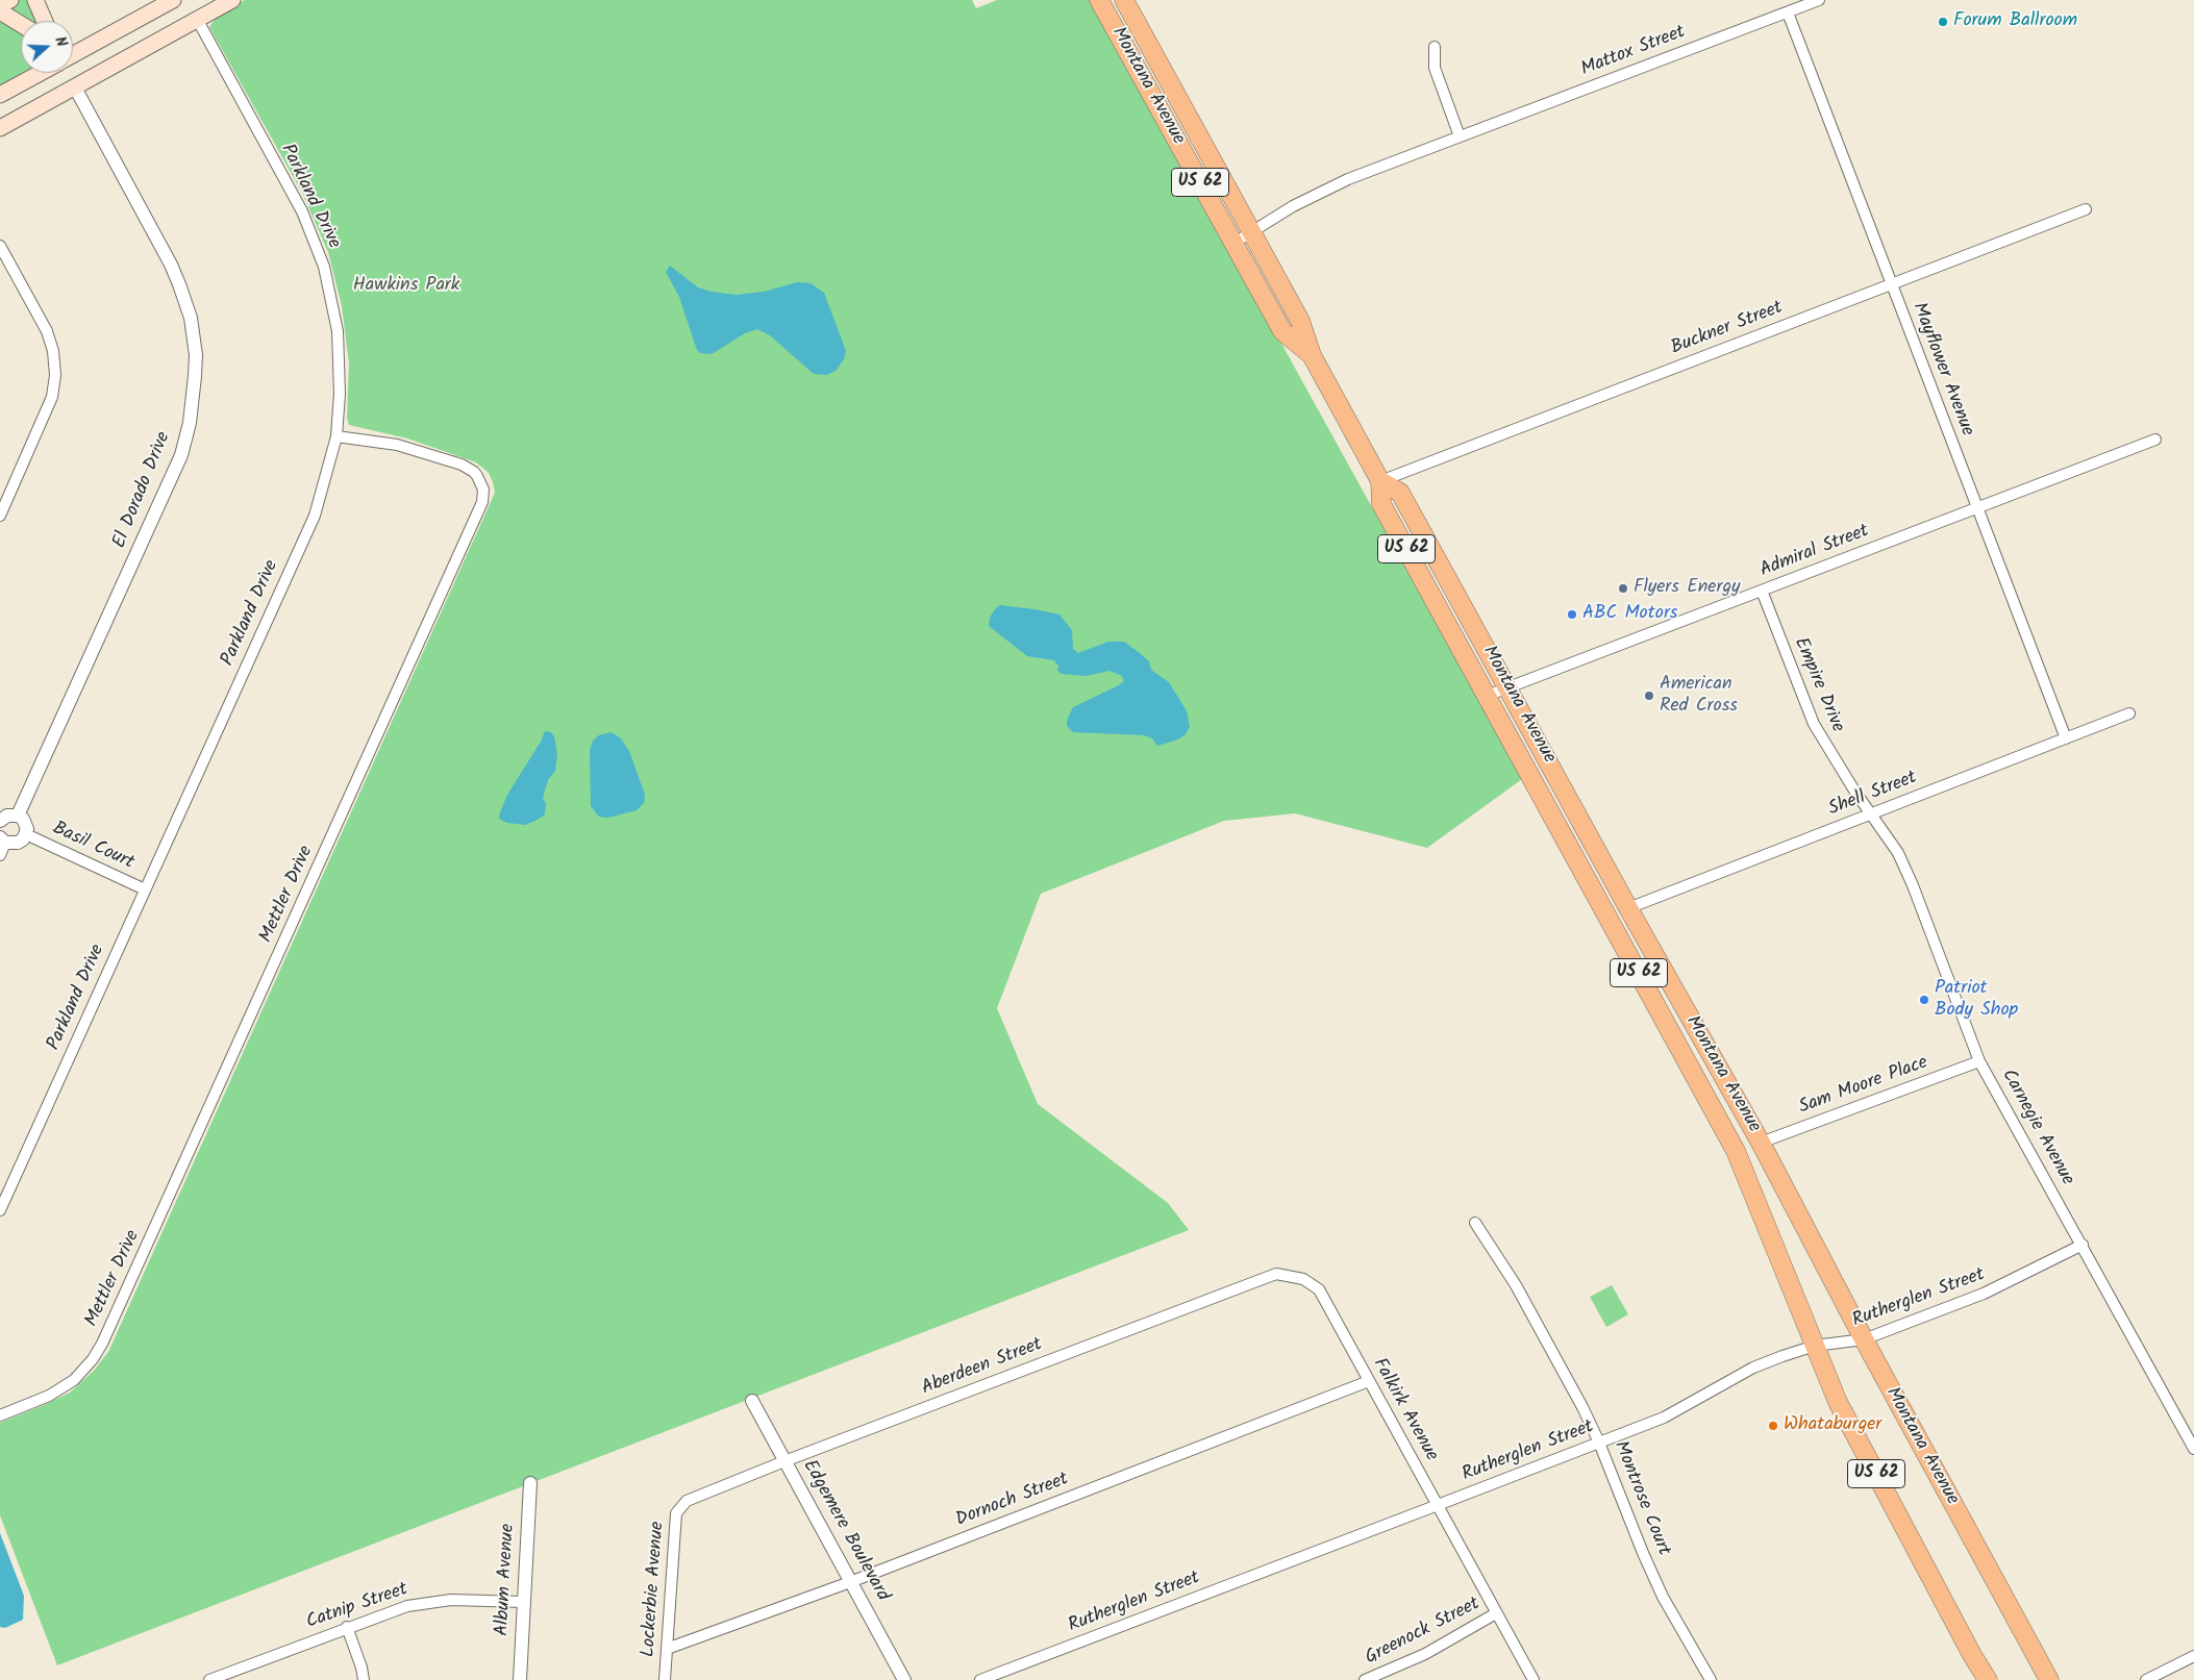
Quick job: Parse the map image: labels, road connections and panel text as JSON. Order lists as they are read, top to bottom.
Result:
{
  "streets": {
    "highway": ["Montana Avenue", "US 62"],
    "main road": ["El Dorado Drive"],
    "street": [
      "Mattox Street",
      "Parkland Drive",
      "Buckner Street",
      "Mayflower Avenue",
      "Admiral Street",
      "Empire Drive",
      "Shell Street",
      "Basil Court",
      "Mettler Drive",
      "Sam Moore Place",
      "Carnegie Avenue",
      "Rutherglen Street",
      "Aberdeen Street",
      "Falkirk Avenue",
      "Montrose Court",
      "Dornoch Street",
      "Edgemere Boulevard",
      "Album Avenue",
      "Lockerbie Avenue",
      "Catnip Street",
      "Greenock Street"
    ]
  },
  "crossings": [
    ["Mattox Street", "Montana Avenue"],
    ["Mattox Street", "Mayflower Avenue"],
    ["Montana Avenue", "Buckner Street"],
    ["Montana Avenue", "Admiral Street"],
    ["Montana Avenue", "Shell Street"],
    ["Montana Avenue", "Sam Moore Place"],
    ["Montana Avenue", "Rutherglen Street"],
    ["Parkland Drive", "Basil Court"],
    ["Parkland Drive", "Mettler Drive"],
    ["Buckner Street", "Mayflower Avenue"],
    ["Mayflower Avenue", "Admiral Street"],
    ["Mayflower Avenue", "Shell Street"],
    ["Admiral Street", "Empire Drive"],
    ["Empire Drive", "Shell Street"],
    ["Empire Drive", "Carnegie Avenue"],
    ["Shell Street", "Carnegie Avenue"],
    ["Sam Moore Place", "Carnegie Avenue"],
    ["Carnegie Avenue", "Rutherglen Street"],
    ["Rutherglen Street", "Falkirk Avenue"],
    ["Rutherglen Street", "Montrose Court"],
    ["Aberdeen Street", "Falkirk Avenue"],
    ["Aberdeen Street", "Edgemere Boulevard"],
    ["Aberdeen Street", "Lockerbie Avenue"],
    ["Falkirk Avenue", "Dornoch Street"],
    ["Falkirk Avenue", "Greenock Street"],
    ["Dornoch Street", "Edgemere Boulevard"],
    ["Dornoch Street", "Lockerbie Avenue"],
    ["Album Avenue", "Catnip Street"]
  ],
  "parks": ["Hawkins Park"],
  "places": [
    "Forum Ballroom",
    "Flyers Energy",
    "ABC Motors",
    "American Red Cross",
    "Patriot Body Shop",
    "Whataburger"
  ],
  "north": "right"
}
